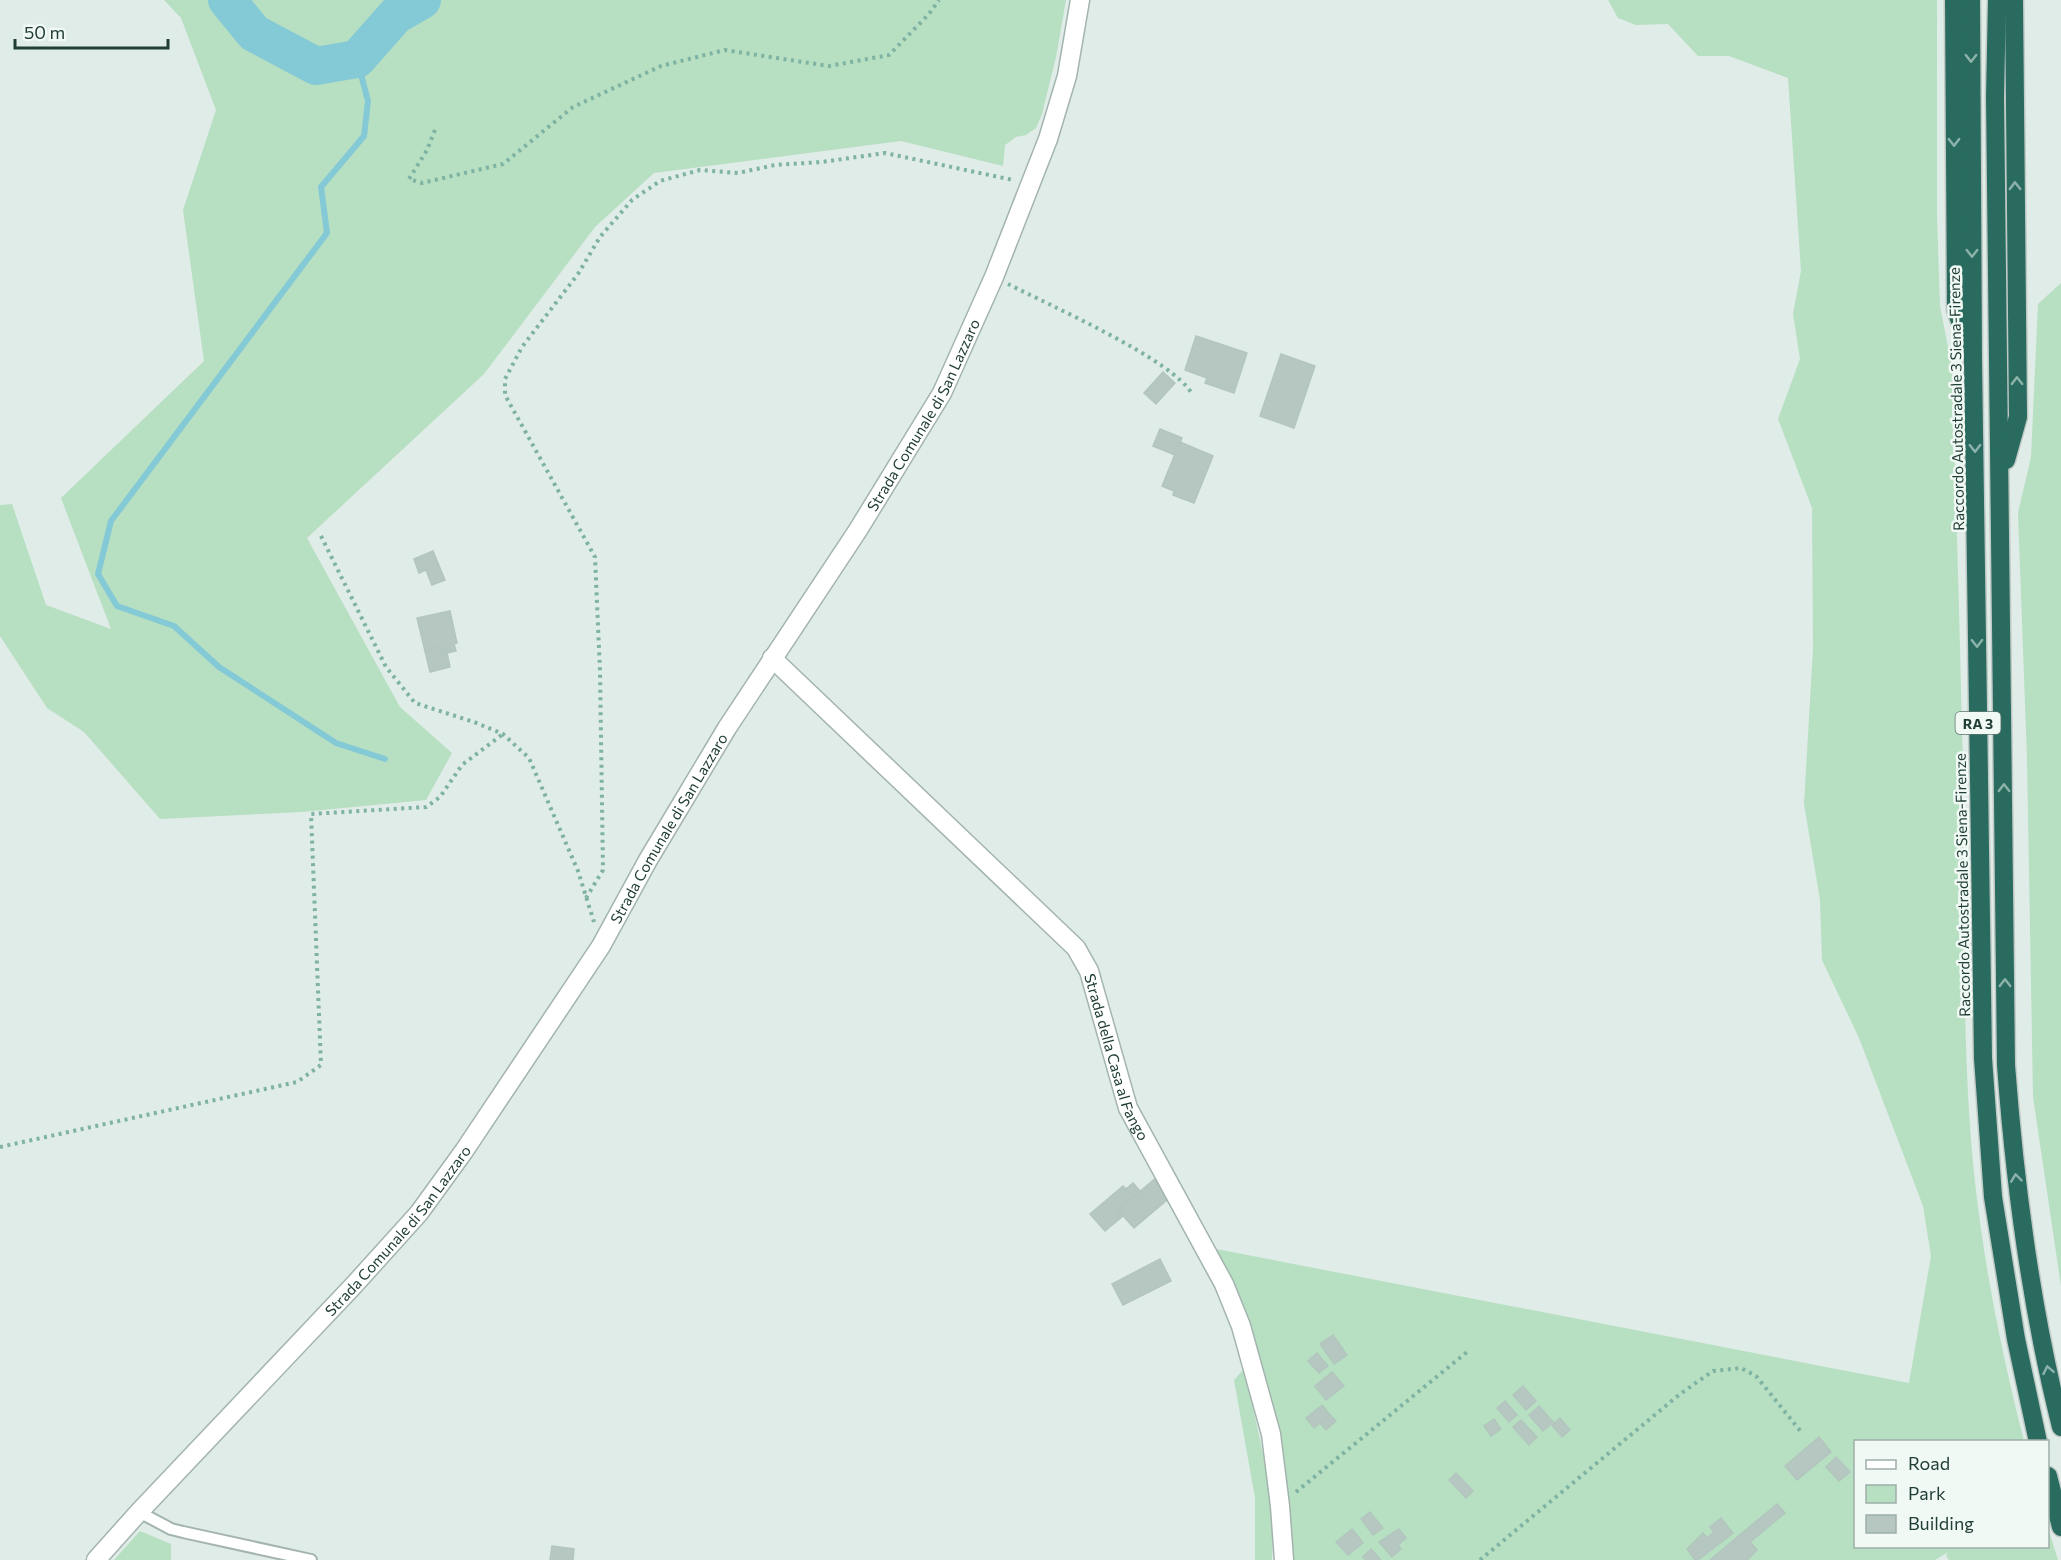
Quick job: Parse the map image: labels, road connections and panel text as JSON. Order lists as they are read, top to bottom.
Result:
{
  "streets": {
    "highway": ["Raccordo Autostradale 3 Siena-Firenze", "RA 3"],
    "street": ["Strada Comunale di San Lazzaro", "Strada della Casa al Fango"]
  },
  "crossings": [
    ["Strada Comunale di San Lazzaro", "Strada della Casa al Fango"]
  ],
  "legend": ["Road", "Park", "Building"],
  "scale_bar": "50 m"
}
